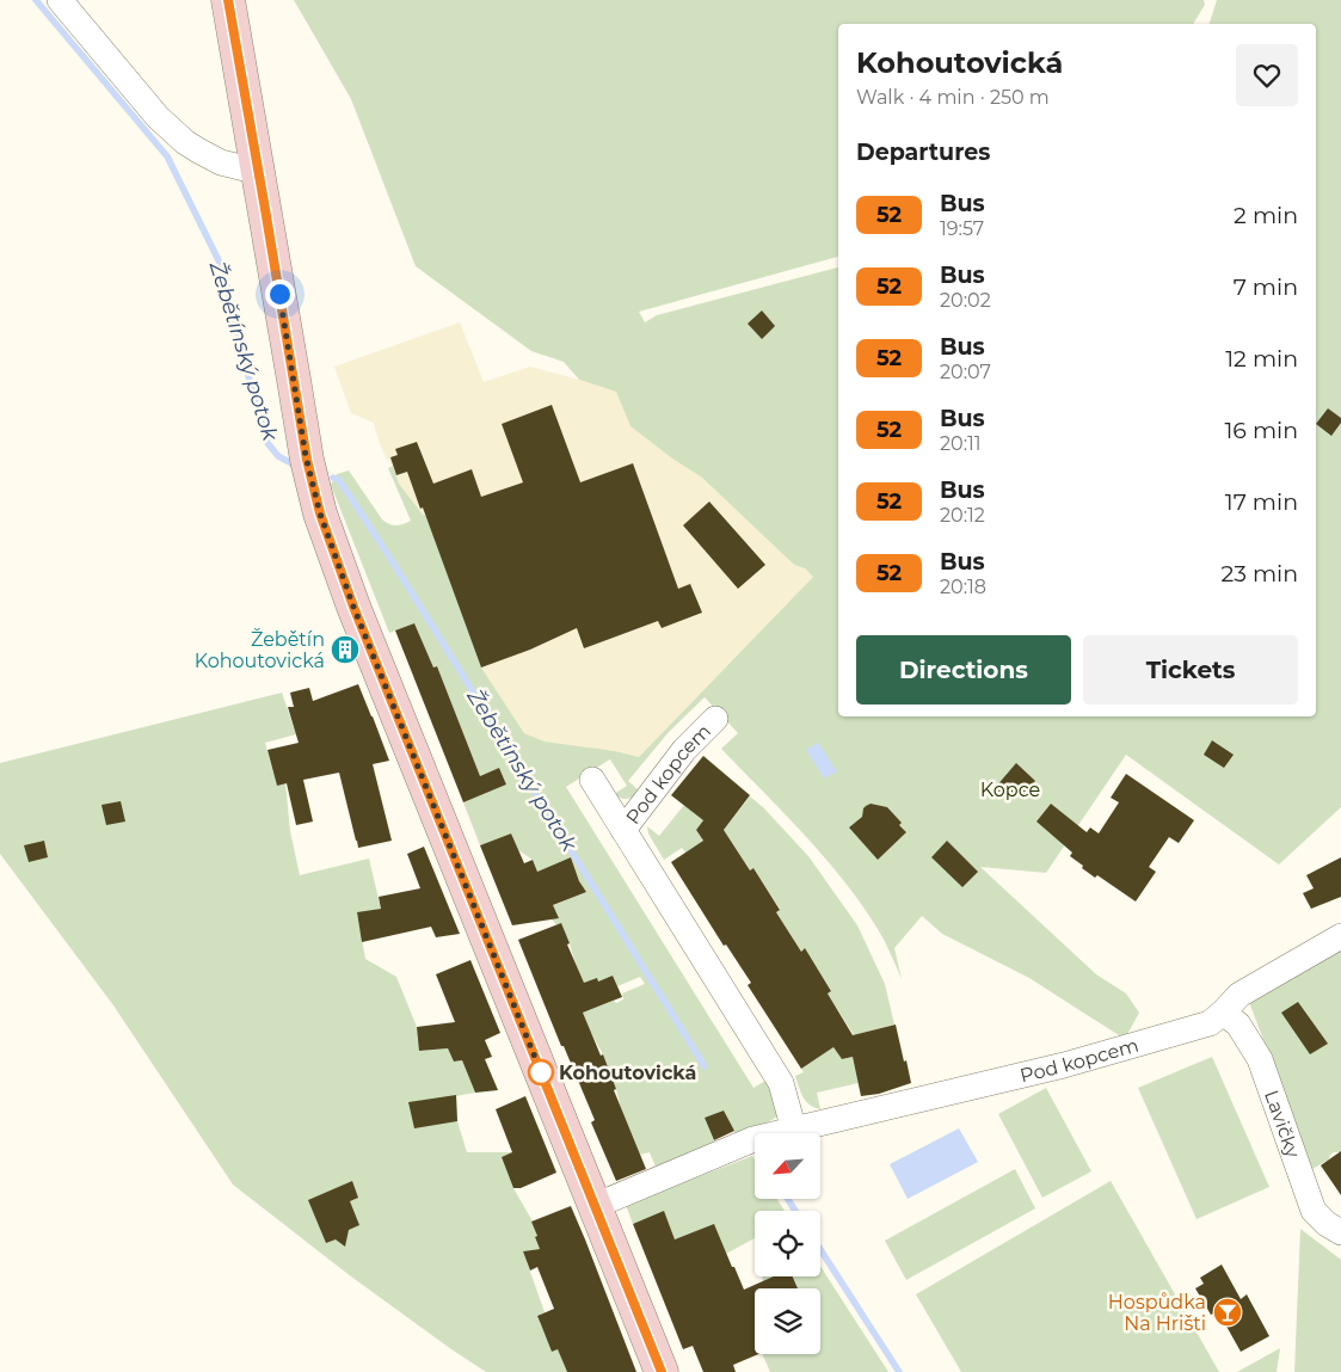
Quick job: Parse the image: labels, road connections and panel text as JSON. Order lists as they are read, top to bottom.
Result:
{
  "streets": {
    "street": ["Pod kopcem", "Lavičky"]
  },
  "crossings": [
    ["Pod kopcem", "Lavičky"]
  ],
  "water": ["Žebětínský potok"],
  "parks": ["Kopce"],
  "places": {
    "building": ["Žebětín Kohoutovická"],
    "other": ["Kohoutovická"],
    "bar": ["Hospůdka Na Hrišti"]
  },
  "lines": ["bus line 52"],
  "north": "bottom left",
  "page": {
    "heading": [
      ["Kohoutovická", "Walk · 4 min · 250 m"],
      "Departures"
    ],
    "list": [
      {
        "mark": "52",
        "name": "Bus",
        "note": "19:57",
        "value": "2 min"
      },
      {
        "mark": "52",
        "name": "Bus",
        "note": "20:02",
        "value": "7 min"
      },
      {
        "mark": "52",
        "name": "Bus",
        "note": "20:07",
        "value": "12 min"
      },
      {
        "mark": "52",
        "name": "Bus",
        "note": "20:11",
        "value": "16 min"
      },
      {
        "mark": "52",
        "name": "Bus",
        "note": "20:12",
        "value": "17 min"
      },
      {
        "mark": "52",
        "name": "Bus",
        "note": "20:18",
        "value": "23 min"
      }
    ],
    "buttons": ["Directions", "Tickets"]
  }
}
